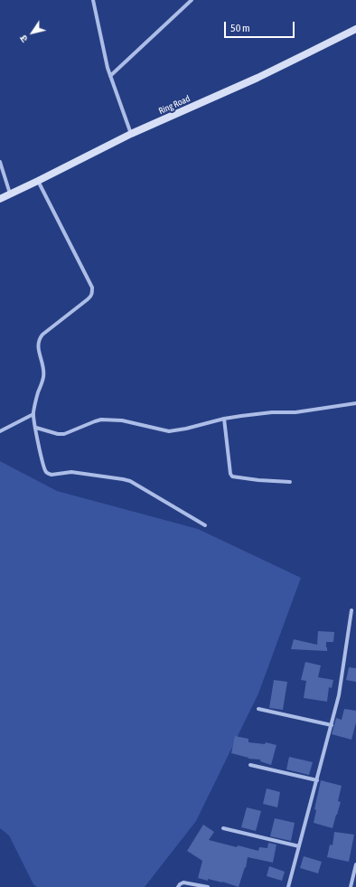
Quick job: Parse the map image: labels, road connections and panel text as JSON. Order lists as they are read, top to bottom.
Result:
{
  "streets": {
    "street": ["Ring Road"]
  },
  "scale_bar": "50 m",
  "north": "bottom left"
}
